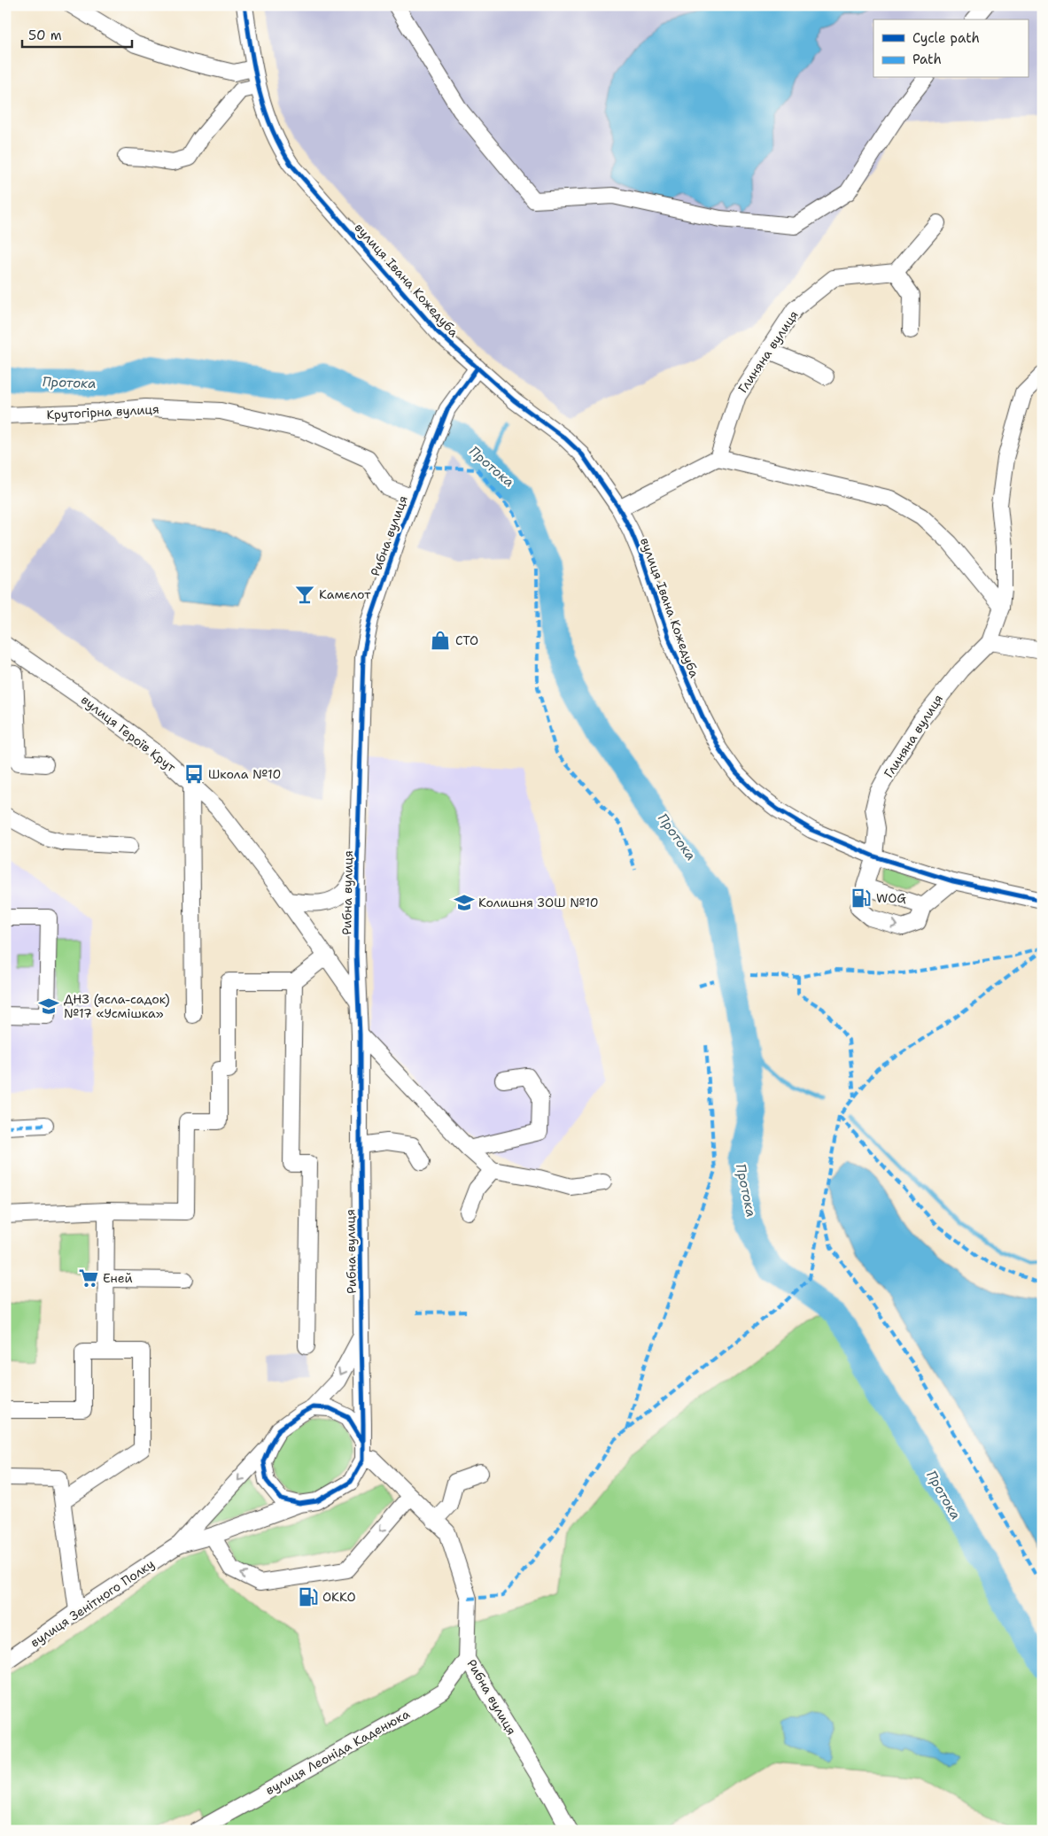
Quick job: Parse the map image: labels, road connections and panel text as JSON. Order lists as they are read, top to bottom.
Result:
{
  "streets": {
    "street": [
      "вулиця Івана Кожедуба",
      "Глиняна вулиця",
      "Крутогірна вулиця",
      "Рибна вулиця",
      "вулиця Героїв Крут",
      "вулиця Зенітного Полку",
      "вулиця Леоніда Каденюка"
    ]
  },
  "crossings": [
    ["вулиця Івана Кожедуба", "Глиняна вулиця"],
    ["вулиця Івана Кожедуба", "Рибна вулиця"],
    ["Крутогірна вулиця", "Рибна вулиця"],
    ["Рибна вулиця", "вулиця Героїв Крут"],
    ["Рибна вулиця", "вулиця Зенітного Полку"],
    ["Рибна вулиця", "вулиця Леоніда Каденюка"]
  ],
  "water": ["Протока"],
  "places": {
    "bar": ["Камєлот"],
    "shop": ["СТО"],
    "bus stop": ["Школа №10"],
    "fuel station": ["WOG", "ОККО"],
    "school or university": ["Колишня ЗОШ №10", "ДНЗ (ясла-садок) №17 «Усмішка»"],
    "supermarket": ["Еней"]
  },
  "legend": ["Cycle path", "Path"],
  "scale_bar": "50 m"
}
